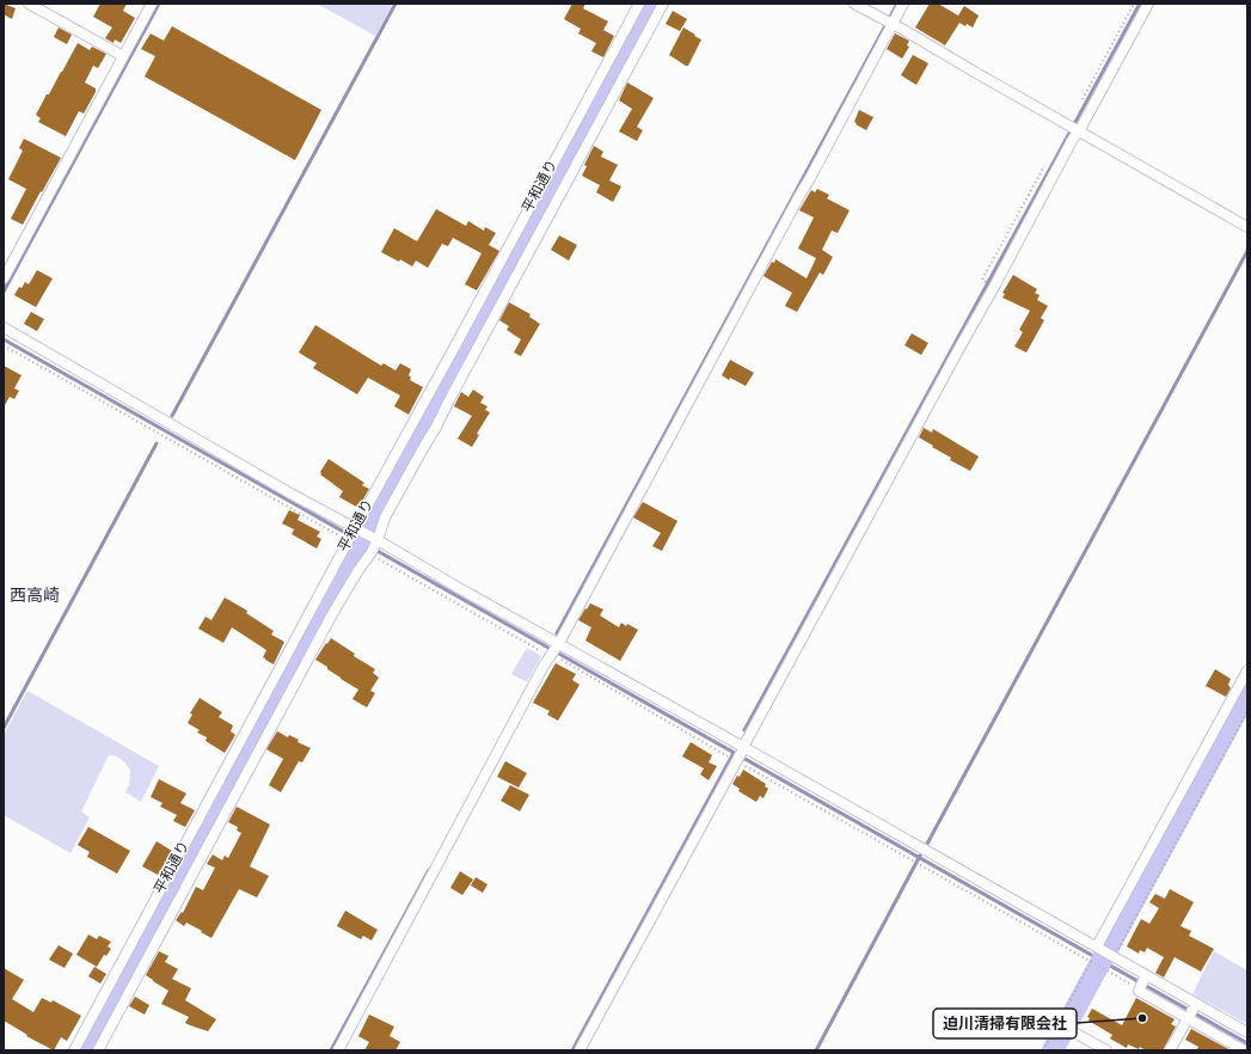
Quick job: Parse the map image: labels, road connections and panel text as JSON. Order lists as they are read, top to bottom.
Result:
{
  "streets": {
    "street": ["平和通り"]
  },
  "districts": ["西高崎"],
  "places": ["迫川清掃有限会社"]
}
